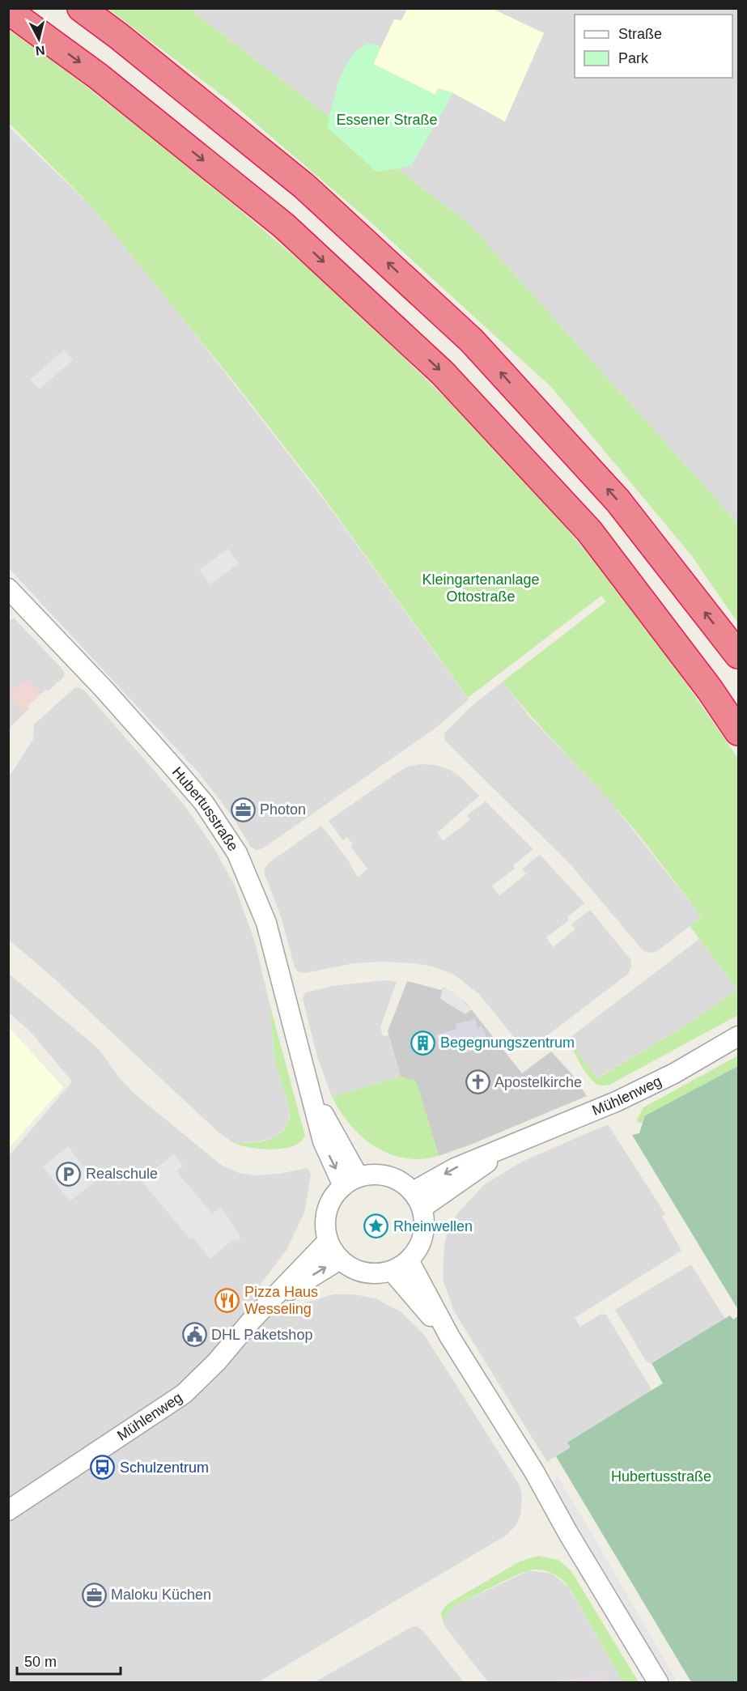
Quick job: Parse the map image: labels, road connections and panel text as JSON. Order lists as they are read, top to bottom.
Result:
{
  "streets": {
    "street": ["Hubertusstraße", "Mühlenweg"]
  },
  "crossings": [
    ["Hubertusstraße", "Mühlenweg"]
  ],
  "parks": ["Essener Straße", "Kleingartenanlage Ottostraße", "Hubertusstraße"],
  "places": {
    "office": ["Photon", "Maloku Küchen"],
    "building": ["Begegnungszentrum"],
    "church": ["Apostelkirche"],
    "parking": ["Realschule"],
    "place": ["Rheinwellen"],
    "restaurant": ["Pizza Haus Wesseling"],
    "public building": ["DHL Paketshop"],
    "bus stop": ["Schulzentrum"]
  },
  "legend": ["Straße", "Park"],
  "scale_bar": "50 m",
  "north": "bottom"
}
